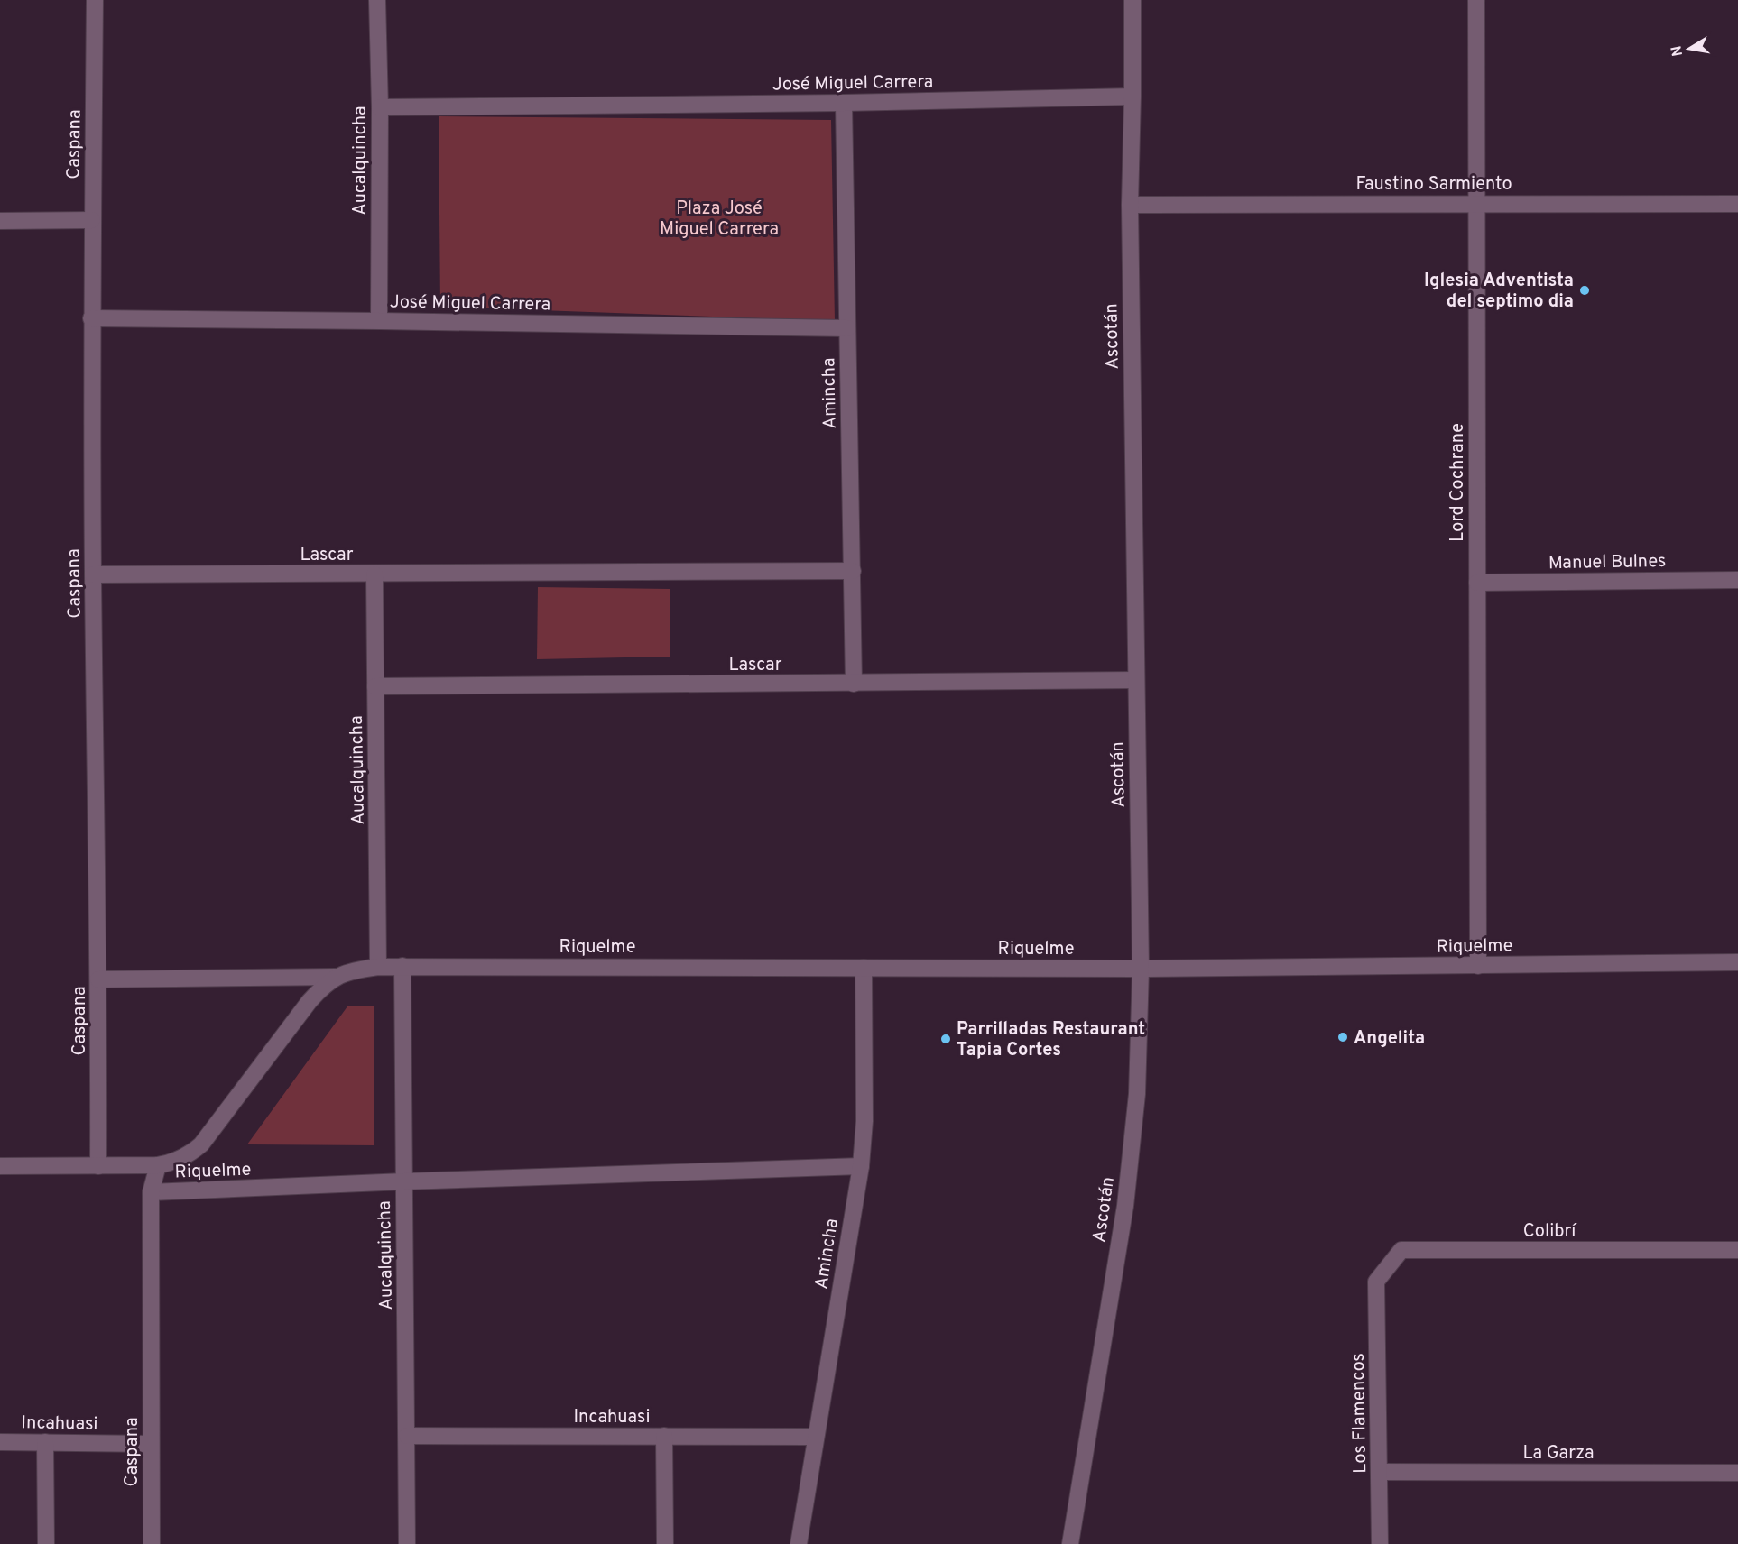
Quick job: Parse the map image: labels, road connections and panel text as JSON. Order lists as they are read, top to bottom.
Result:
{
  "streets": {
    "street": [
      "José Miguel Carrera",
      "Caspana",
      "Aucalquincha",
      "Faustino Sarmiento",
      "Ascotán",
      "Amincha",
      "Lord Cochrane",
      "Lascar",
      "Manuel Bulnes",
      "Riquelme",
      "Colibrí",
      "Los Flamencos",
      "Incahuasi",
      "La Garza"
    ]
  },
  "crossings": [
    ["José Miguel Carrera", "Caspana"],
    ["José Miguel Carrera", "Aucalquincha"],
    ["José Miguel Carrera", "Ascotán"],
    ["José Miguel Carrera", "Amincha"],
    ["Caspana", "Lascar"],
    ["Caspana", "Riquelme"],
    ["Caspana", "Incahuasi"],
    ["Aucalquincha", "Lascar"],
    ["Aucalquincha", "Riquelme"],
    ["Aucalquincha", "Incahuasi"],
    ["Faustino Sarmiento", "Ascotán"],
    ["Faustino Sarmiento", "Lord Cochrane"],
    ["Ascotán", "Lascar"],
    ["Ascotán", "Riquelme"],
    ["Amincha", "Lascar"],
    ["Amincha", "Riquelme"],
    ["Amincha", "Incahuasi"],
    ["Lord Cochrane", "Manuel Bulnes"],
    ["Lord Cochrane", "Riquelme"],
    ["Colibrí", "Los Flamencos"],
    ["Los Flamencos", "La Garza"]
  ],
  "parks": ["Plaza José Miguel Carrera"],
  "places": ["Iglesia Adventista del septimo dia", "Angelita", "Parrilladas Restaurant Tapia Cortes"],
  "north": "left"
}
